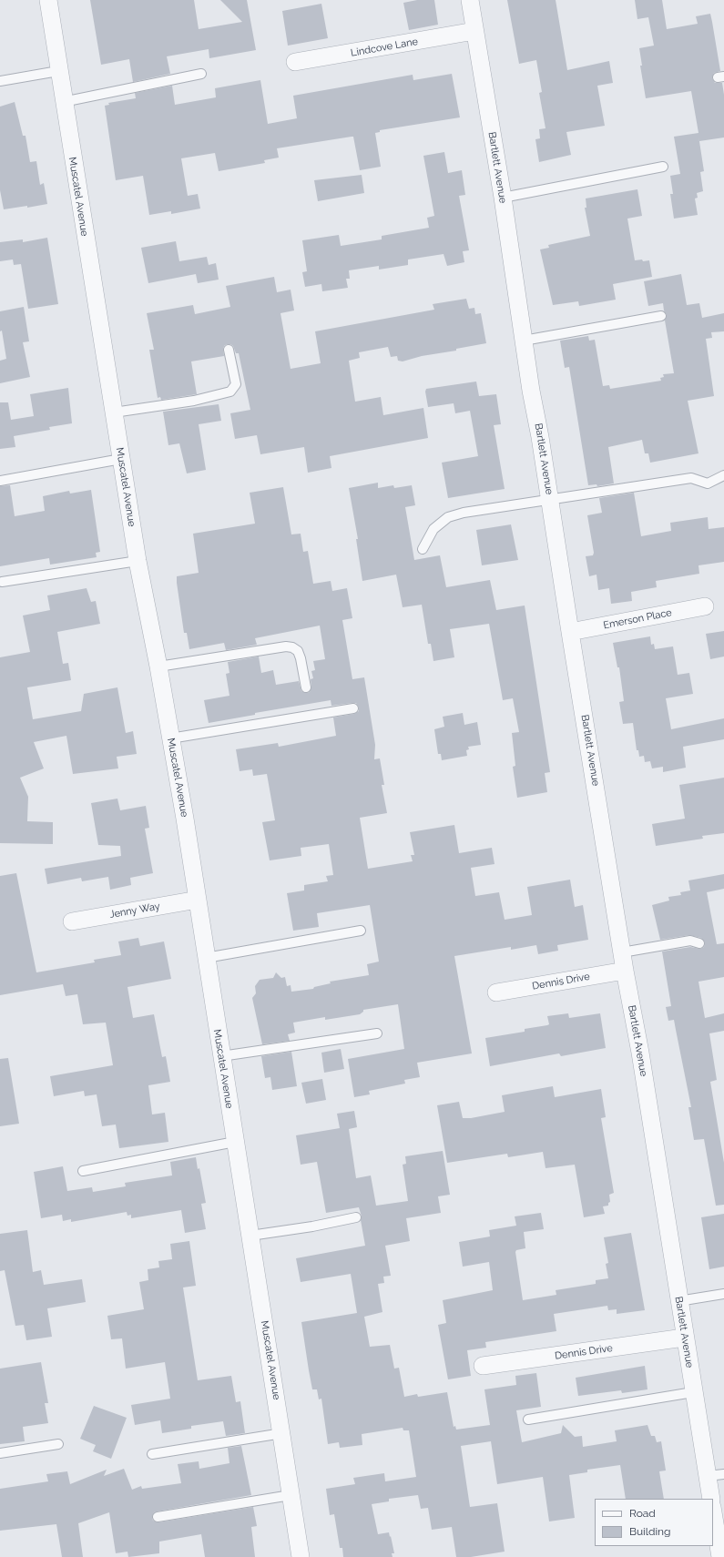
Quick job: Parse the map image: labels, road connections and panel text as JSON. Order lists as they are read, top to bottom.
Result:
{
  "streets": {
    "street": [
      "Lindcove Lane",
      "Bartlett Avenue",
      "Muscatel Avenue",
      "Emerson Place",
      "Jenny Way",
      "Dennis Drive"
    ]
  },
  "crossings": [
    ["Lindcove Lane", "Bartlett Avenue"],
    ["Bartlett Avenue", "Emerson Place"],
    ["Bartlett Avenue", "Dennis Drive"],
    ["Muscatel Avenue", "Jenny Way"]
  ],
  "legend": ["Road", "Building"]
}
